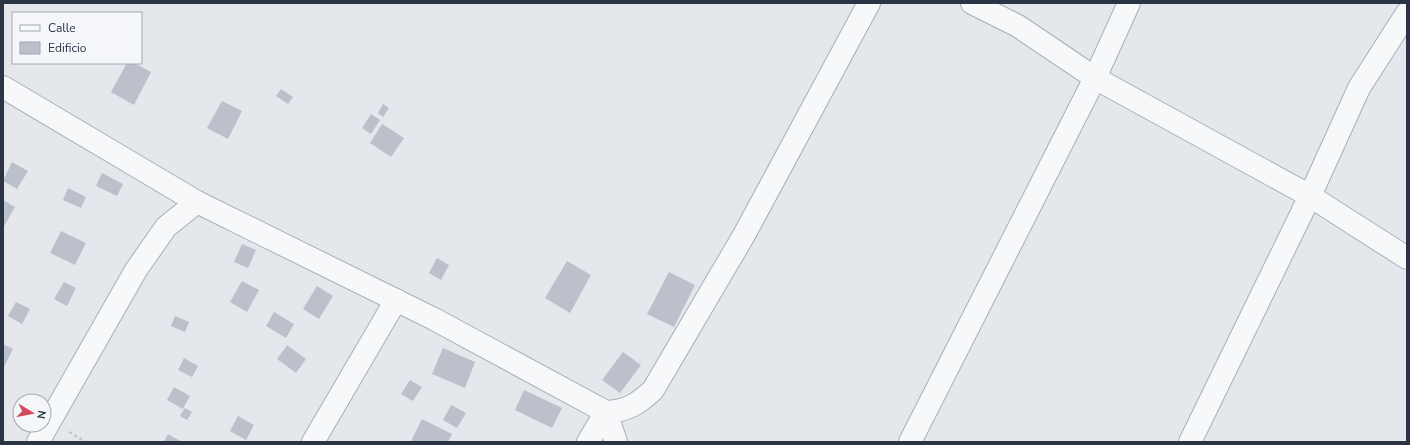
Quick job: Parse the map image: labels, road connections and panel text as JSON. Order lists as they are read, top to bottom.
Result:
{
  "legend": ["Calle", "Edificio"],
  "north": "right"
}
